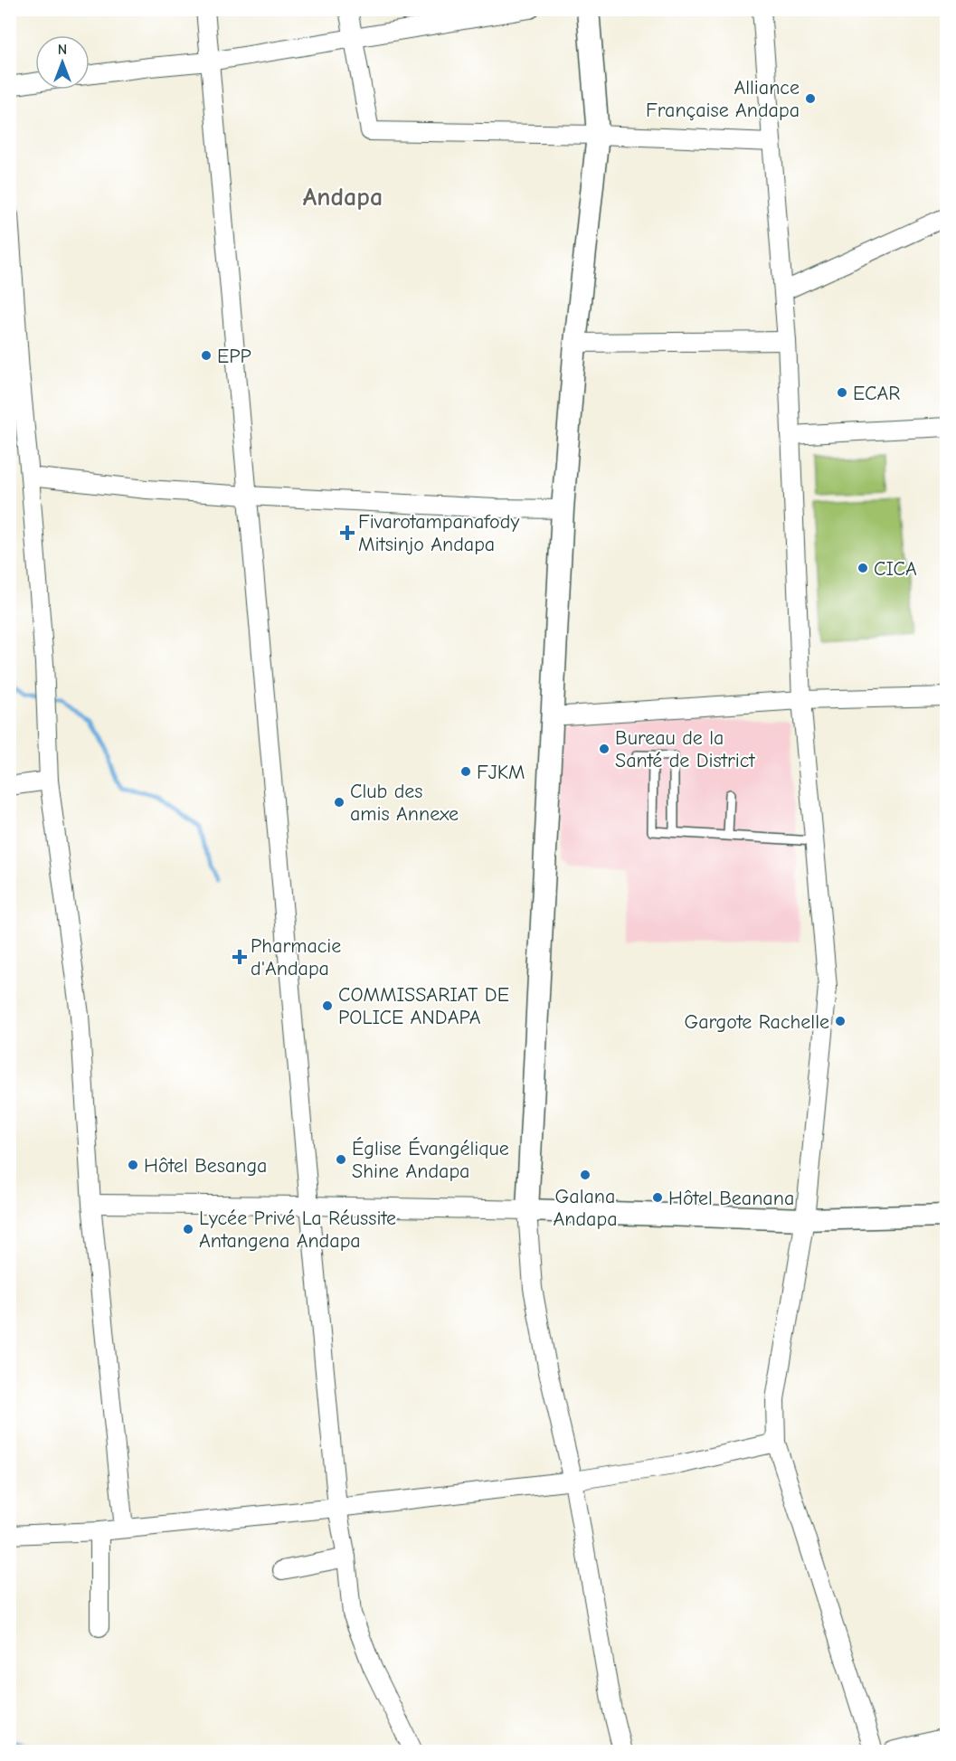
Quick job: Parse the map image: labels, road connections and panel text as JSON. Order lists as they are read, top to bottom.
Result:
{
  "districts": ["Andapa"],
  "places": {
    "other": [
      "Alliance Française Andapa",
      "EPP",
      "ECAR",
      "CICA",
      "Bureau de la Santé de District",
      "FJKM",
      "Club des amis Annexe",
      "COMMISSARIAT DE POLICE ANDAPA",
      "Gargote Rachelle",
      "Église Évangélique Shine Andapa",
      "Hôtel Besanga",
      "Galana Andapa",
      "Hôtel Beanana",
      "Lycée Privé La Réussite Antangena Andapa"
    ],
    "health": ["Fivarotampanafody Mitsinjo Andapa", "Pharmacie d'Andapa"]
  },
  "north": "top"
}
